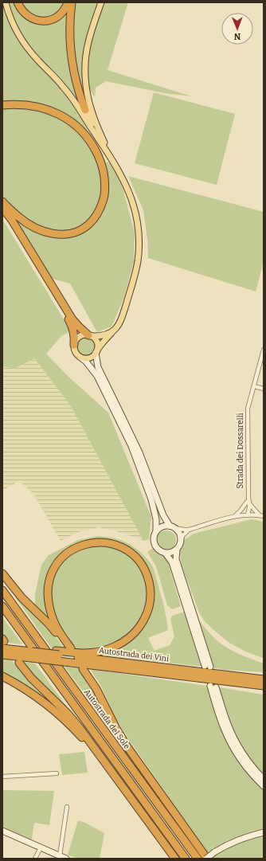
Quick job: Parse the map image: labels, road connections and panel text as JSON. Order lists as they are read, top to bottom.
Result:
{
  "streets": {
    "highway": ["Autostrada dei Vini", "Autostrada del Sole"],
    "street": ["Strada dei Dossarelli"]
  },
  "north": "bottom"
}
